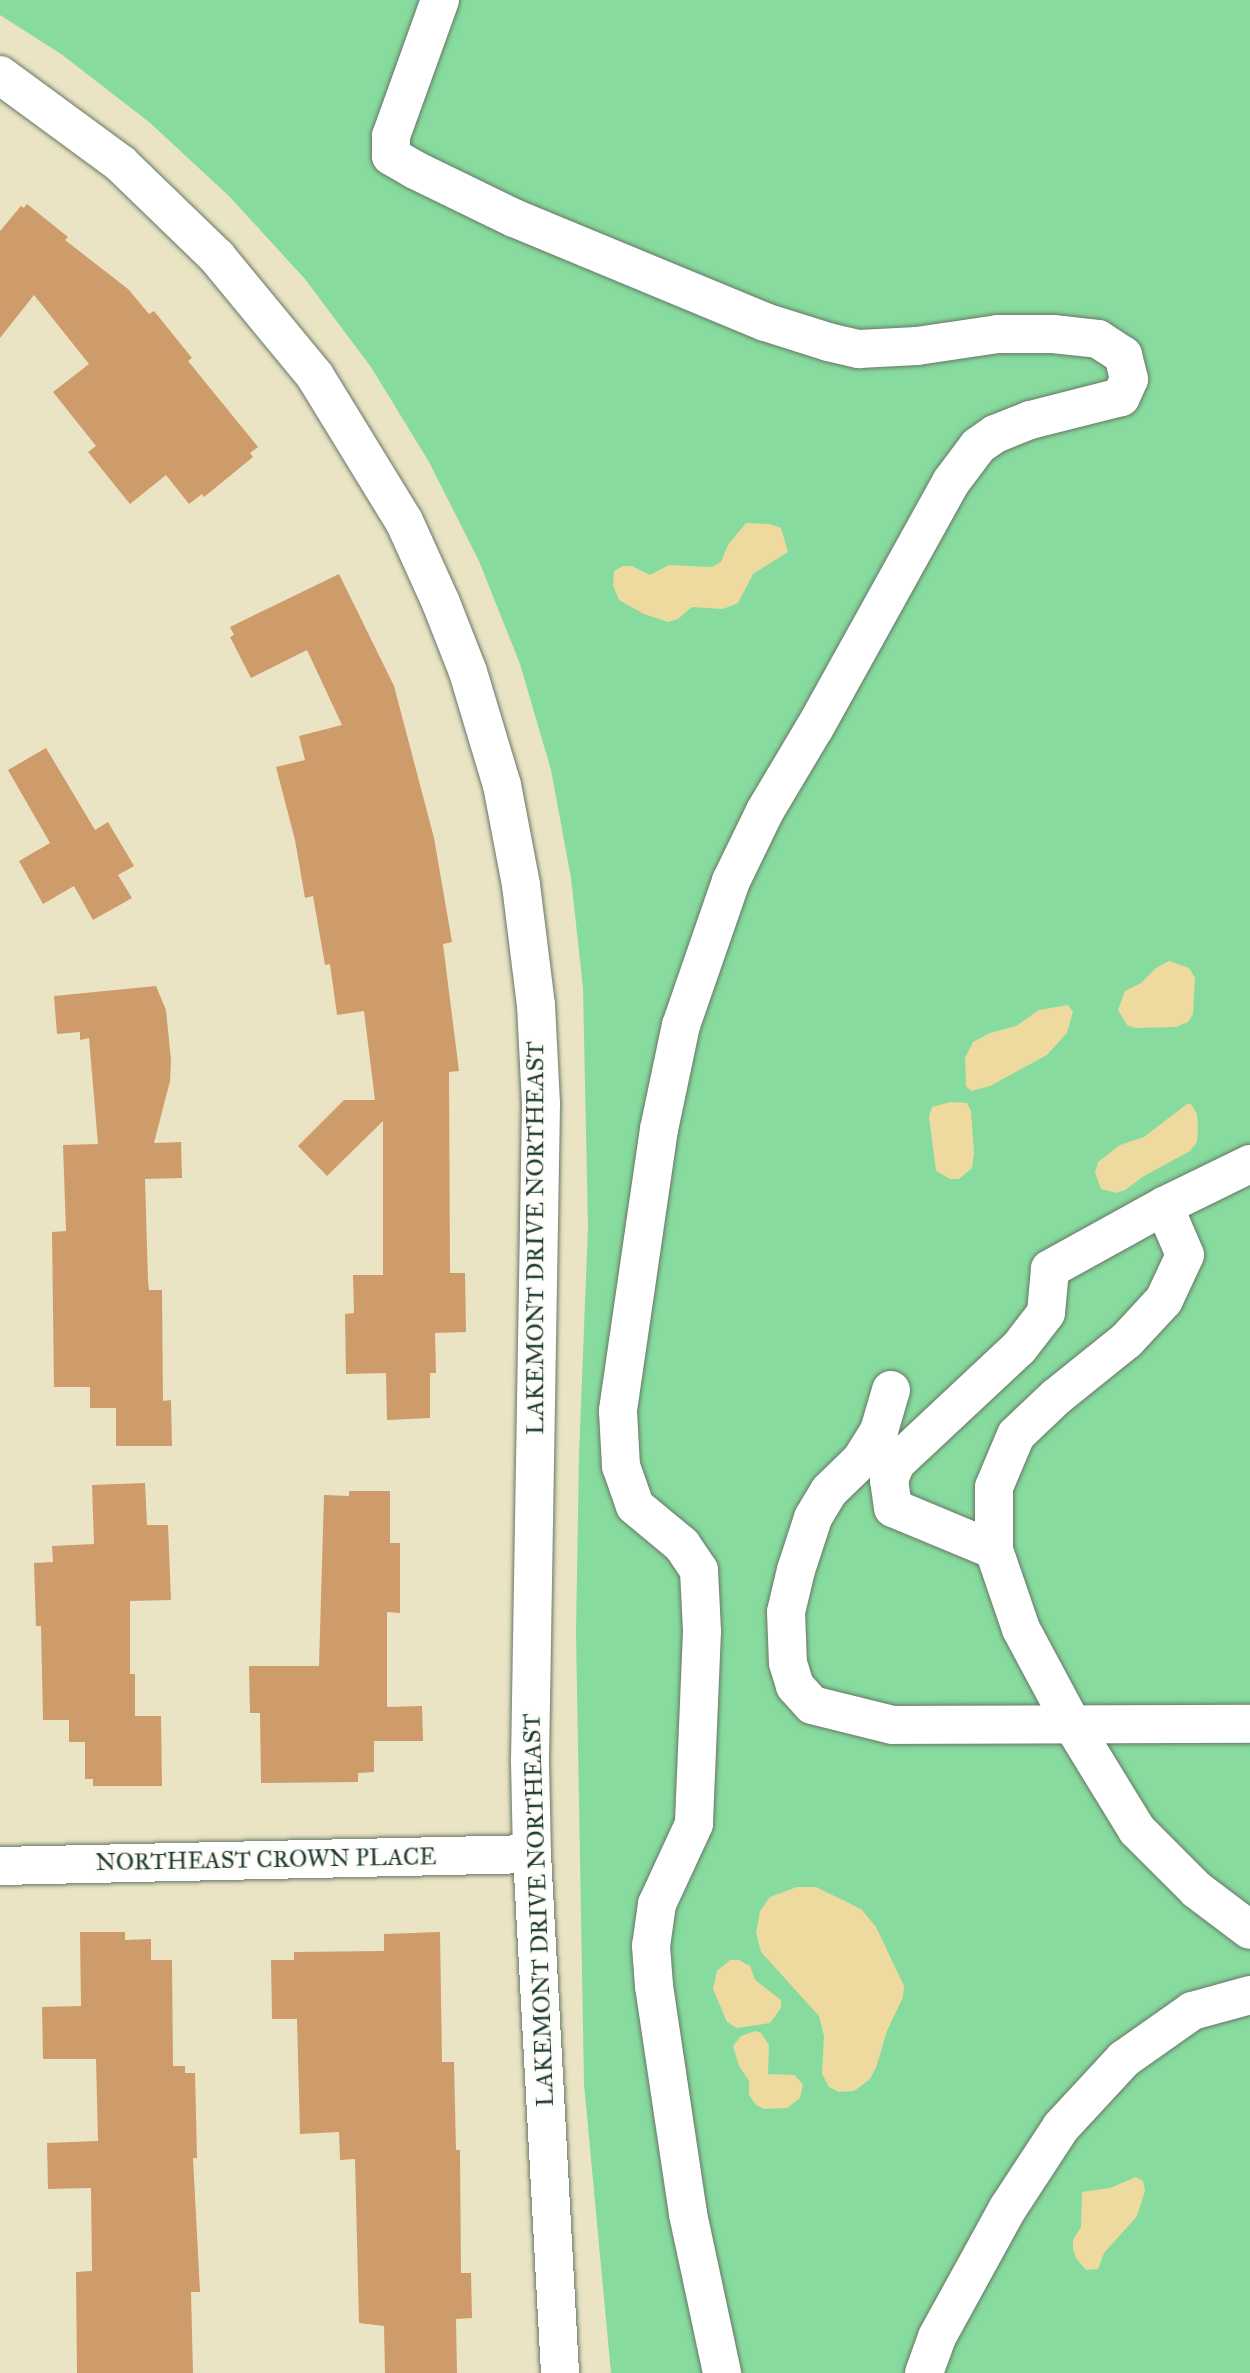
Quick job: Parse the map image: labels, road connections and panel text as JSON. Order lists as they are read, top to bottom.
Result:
{
  "streets": {
    "street": ["LAKEMONT DRIVE NORTHEAST", "NORTHEAST CROWN PLACE"]
  },
  "crossings": [
    ["LAKEMONT DRIVE NORTHEAST", "NORTHEAST CROWN PLACE"]
  ]
}
